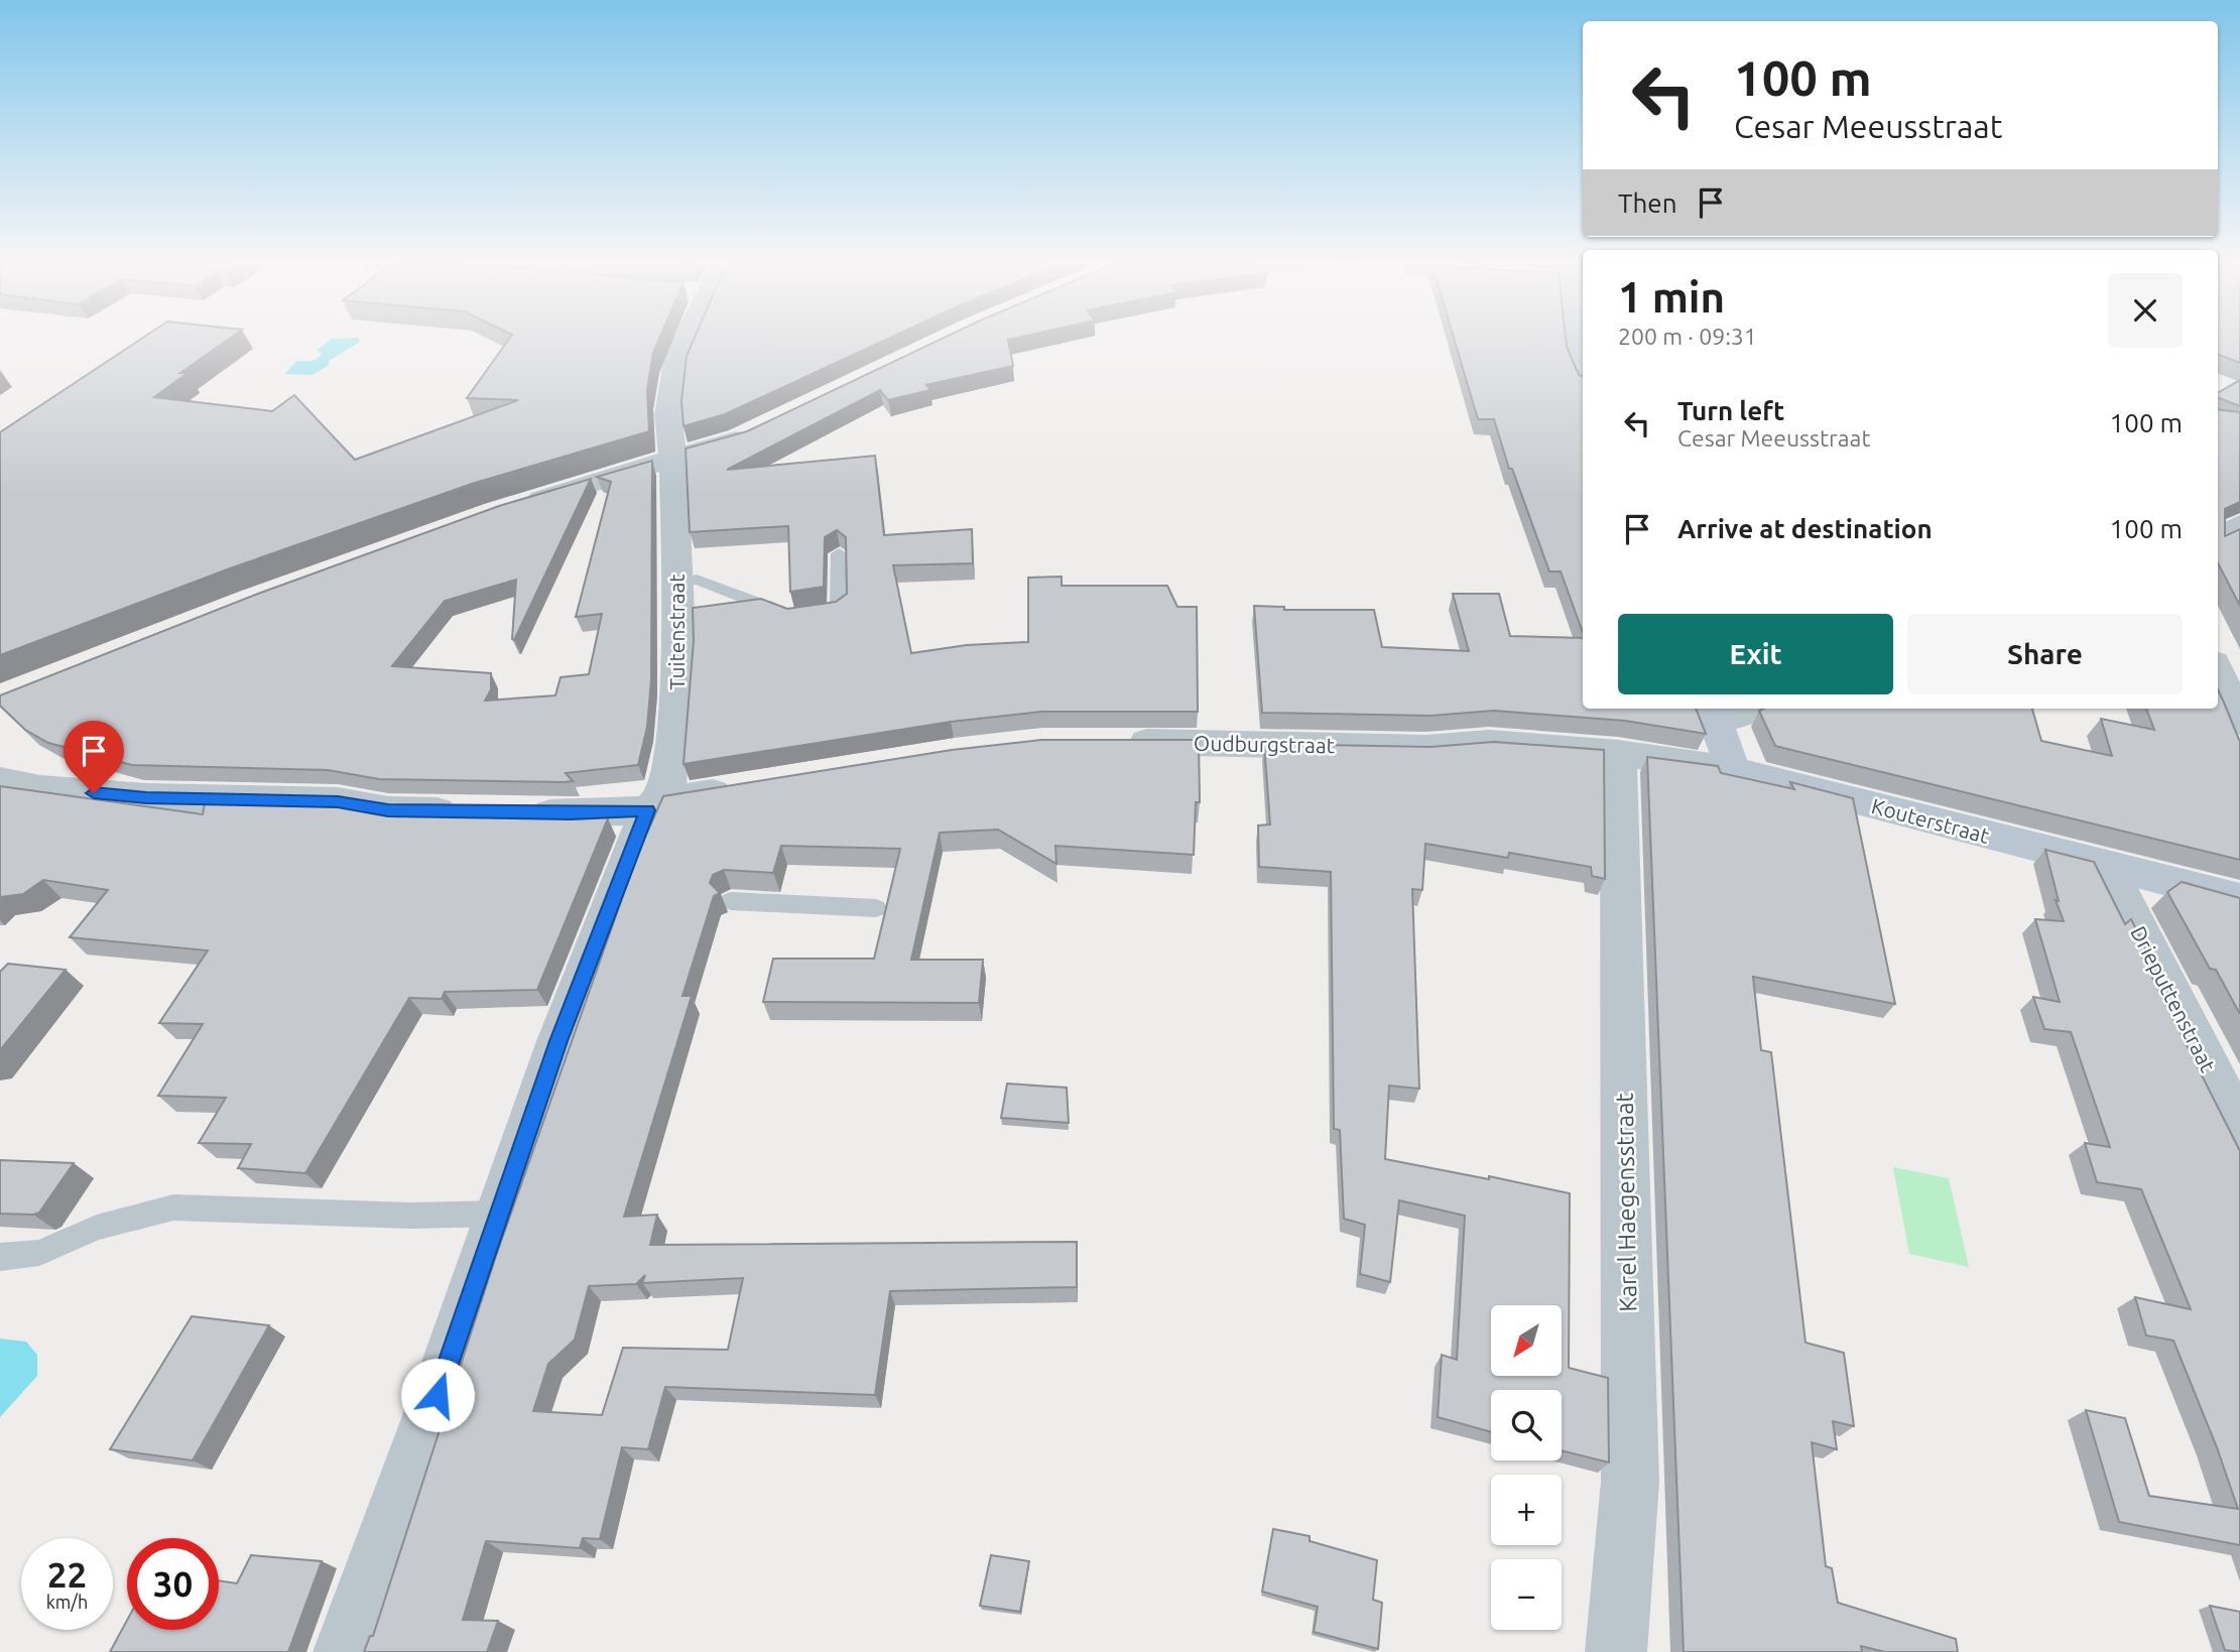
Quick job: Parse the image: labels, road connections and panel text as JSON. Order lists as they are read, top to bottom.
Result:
{
  "streets": {
    "street": [
      "Tuitenstraat",
      "Oudburgstraat",
      "Kouterstraat",
      "Drieputtenstraat",
      "Karel Haegensstraat"
    ]
  },
  "crossings": [
    ["Oudburgstraat", "Kouterstraat"],
    ["Oudburgstraat", "Karel Haegensstraat"],
    ["Kouterstraat", "Drieputtenstraat"],
    ["Kouterstraat", "Karel Haegensstraat"]
  ],
  "north": "bottom left",
  "page": {
    "turn": ["100 m", "Cesar Meeusstraat"],
    "then": "Then",
    "heading": ["1 min", "200 m · 09:31"],
    "list": [
      {
        "name": "Turn left",
        "note": "Cesar Meeusstraat",
        "value": "100 m"
      },
      {
        "name": "Arrive at destination",
        "value": "100 m"
      }
    ],
    "buttons": ["Exit", "Share"],
    "map_buttons": ["+", "−"],
    "speed": "22 km/h",
    "limit": "30"
  }
}
